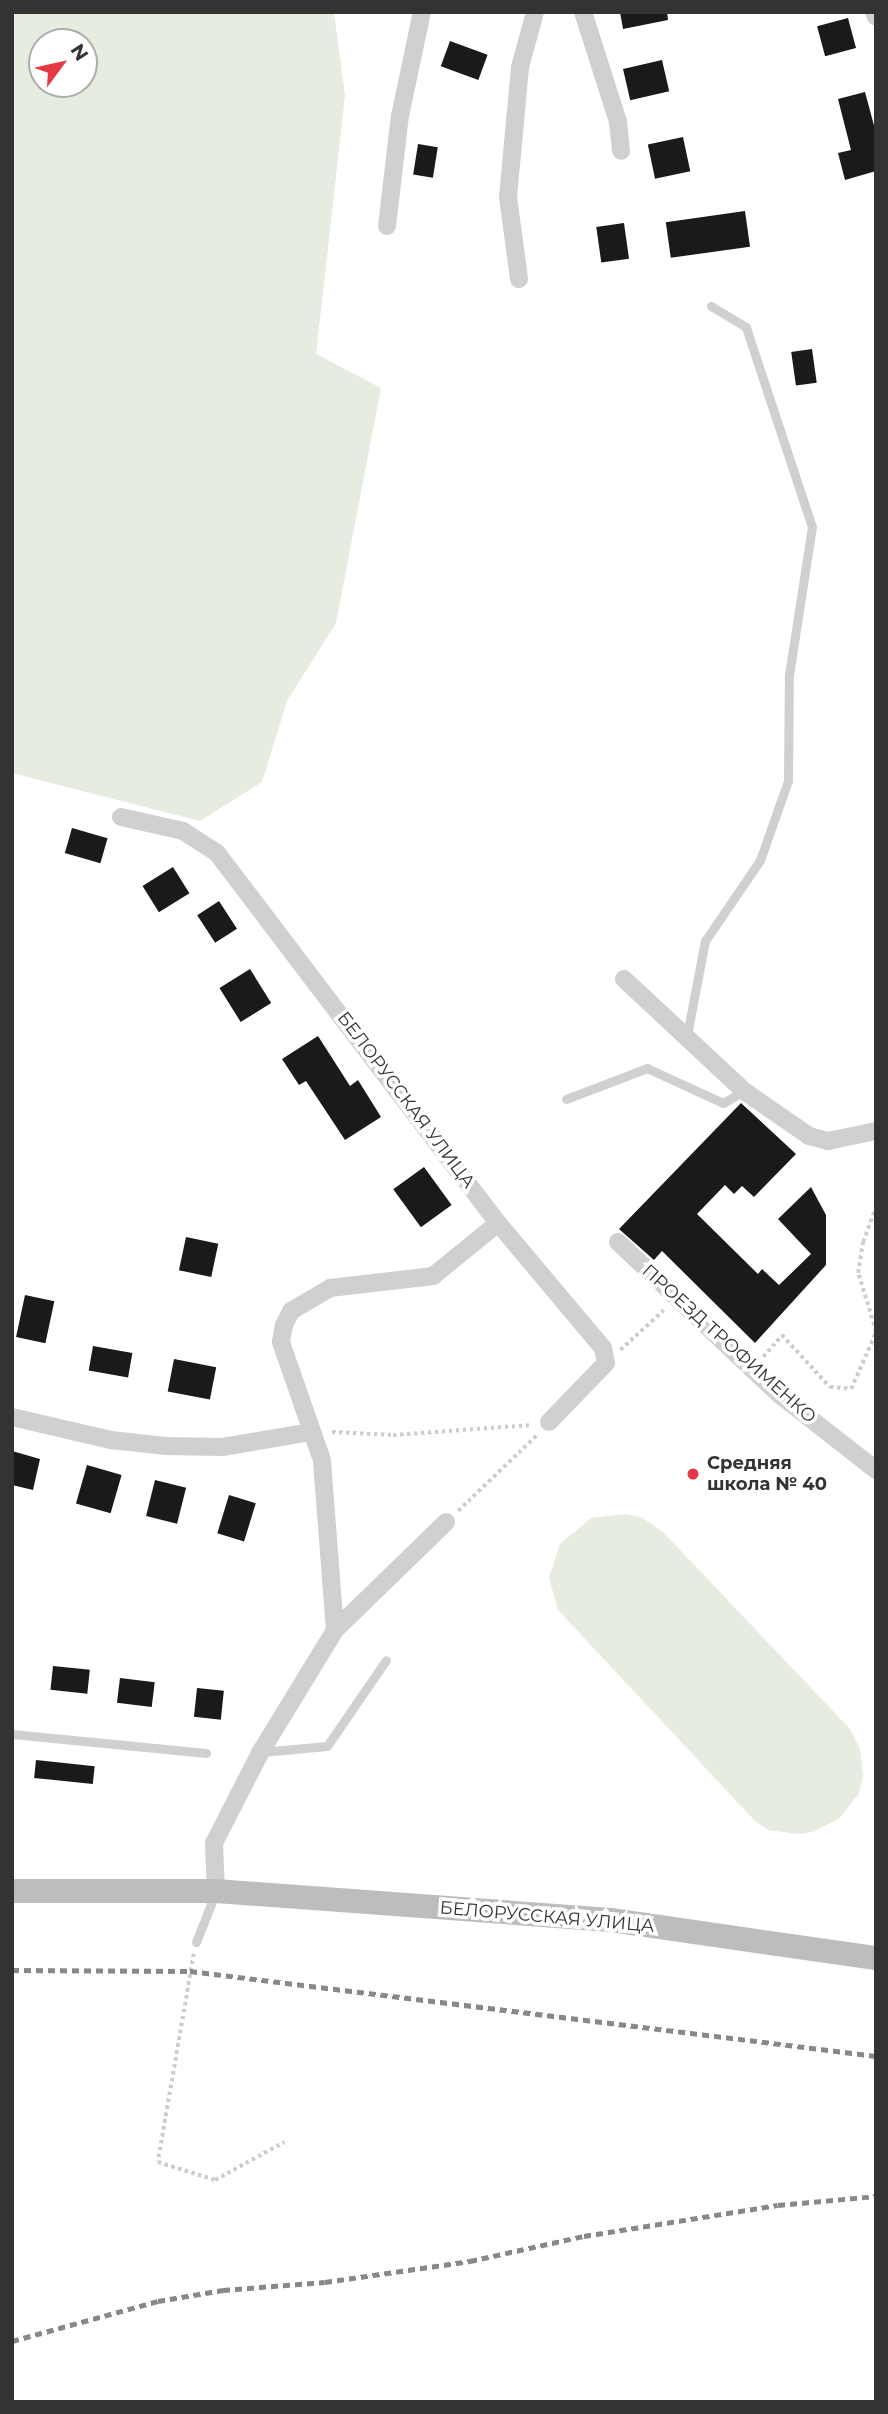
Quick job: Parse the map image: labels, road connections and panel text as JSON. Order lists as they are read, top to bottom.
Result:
{
  "streets": {
    "main road": ["БЕЛОРУССКАЯ УЛИЦА"],
    "street": ["ПРОЕЗД ТРОФИМЕНКО"]
  },
  "places": ["Средняя школа № 40"],
  "north": "top right"
}
